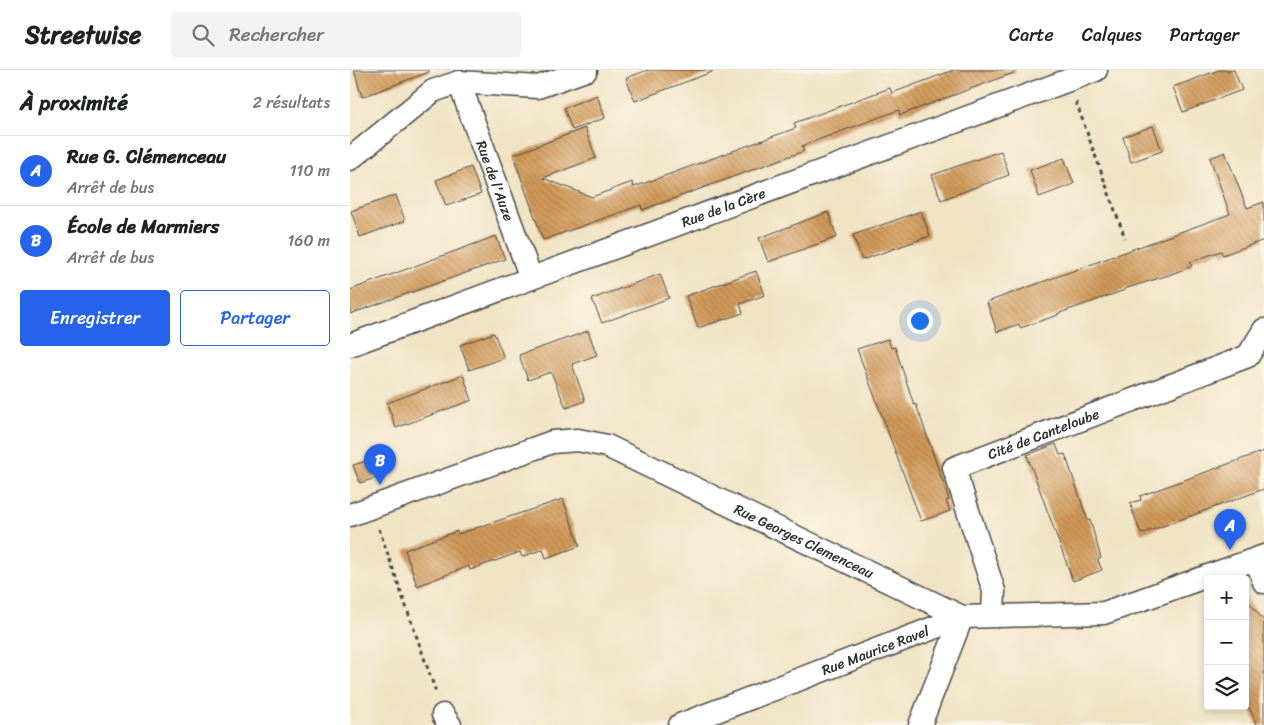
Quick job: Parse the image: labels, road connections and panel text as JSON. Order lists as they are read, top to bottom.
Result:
{
  "streets": {
    "street": [
      "Rue de l'Auze",
      "Rue de la Cère",
      "Cité de Canteloube",
      "Rue Georges Clemenceau",
      "Rue Maurice Ravel"
    ]
  },
  "crossings": [
    ["Rue de l'Auze", "Rue de la Cère"],
    ["Cité de Canteloube", "Rue Georges Clemenceau"],
    ["Rue Georges Clemenceau", "Rue Maurice Ravel"]
  ],
  "page": {
    "header": "Streetwise",
    "search": "Rechercher",
    "nav": ["Carte", "Calques", "Partager"],
    "heading": ["À proximité", "2 résultats"],
    "list": [
      {
        "mark": "A",
        "name": "Rue G. Clémenceau",
        "note": "Arrêt de bus",
        "value": "110 m"
      },
      {
        "mark": "B",
        "name": "École de Marmiers",
        "note": "Arrêt de bus",
        "value": "160 m"
      }
    ],
    "buttons": ["Enregistrer", "Partager"],
    "pins": ["B", "A"],
    "map_buttons": ["+", "−"]
  }
}
